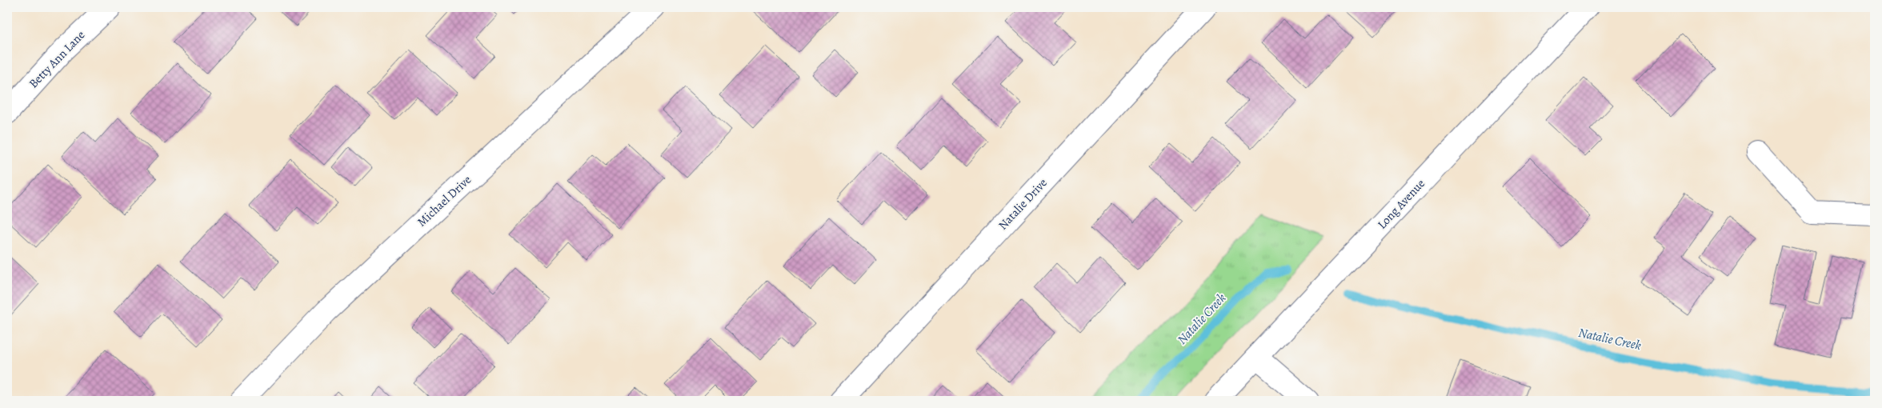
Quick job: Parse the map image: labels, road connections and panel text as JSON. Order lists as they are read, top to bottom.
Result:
{
  "streets": {
    "street": [
      "Betty Ann Lane",
      "Michael Drive",
      "Natalie Drive",
      "Long Avenue"
    ]
  },
  "water": ["Natalie Creek"]
}
